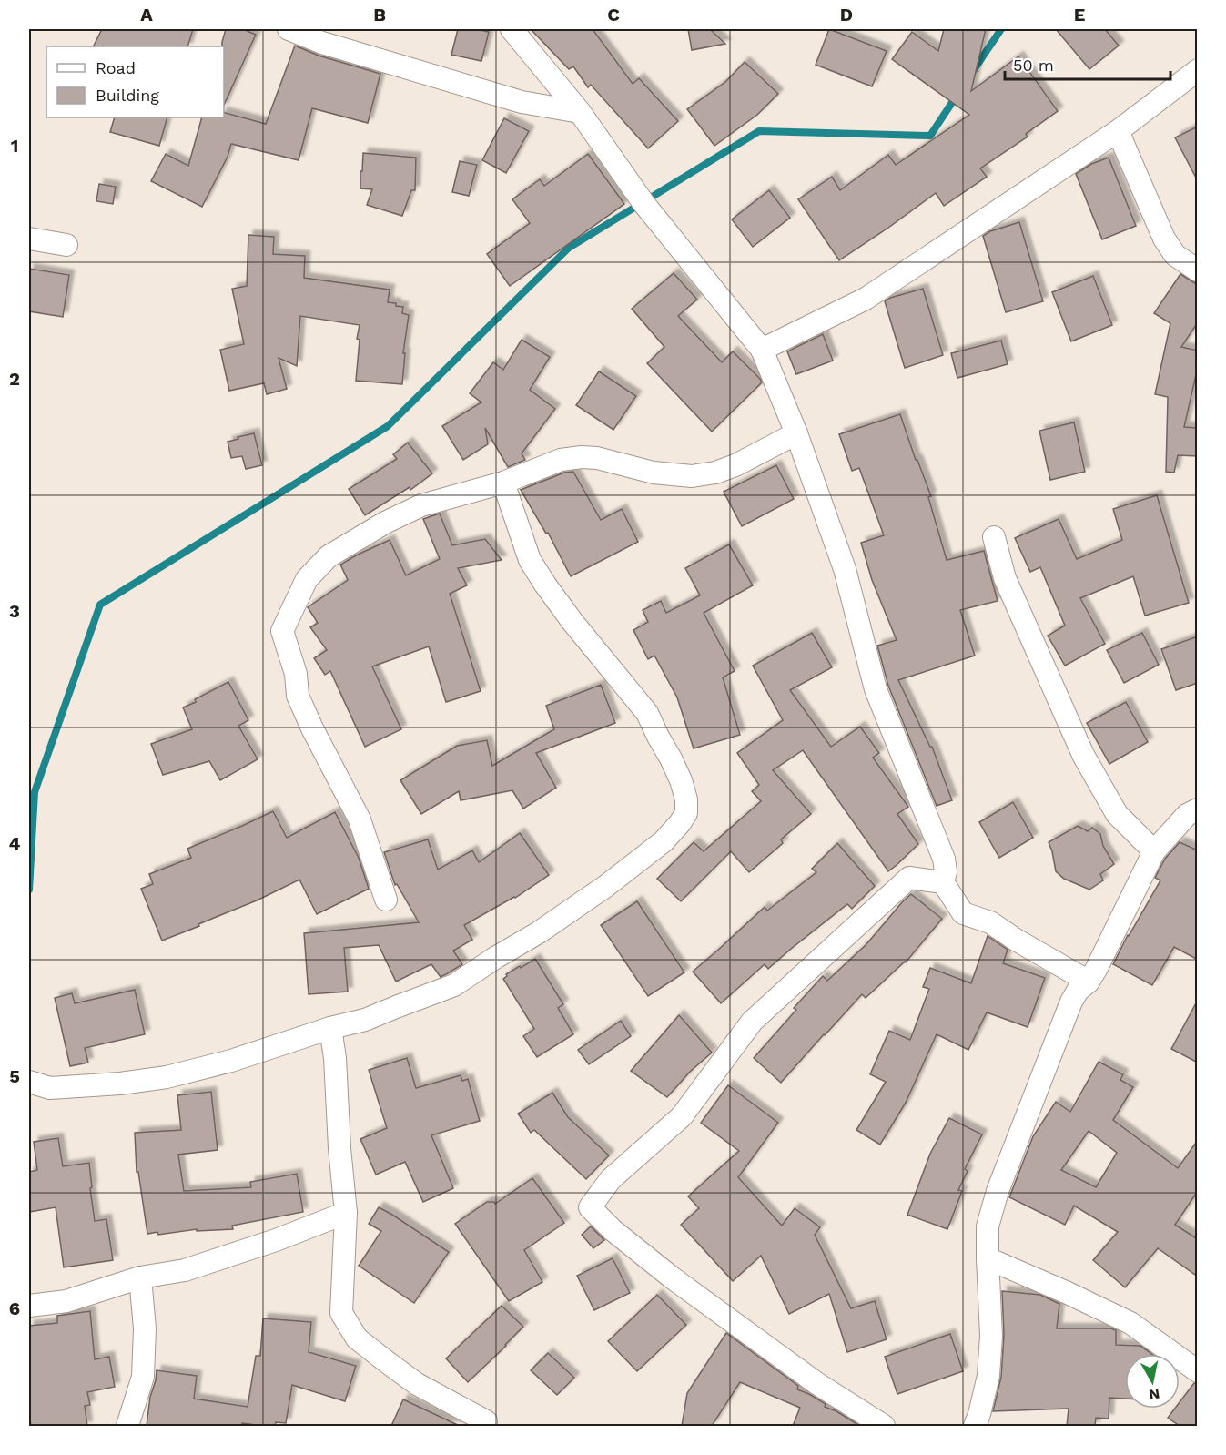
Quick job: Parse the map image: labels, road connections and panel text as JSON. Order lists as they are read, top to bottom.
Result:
{
  "legend": ["Road", "Building"],
  "scale_bar": "50 m",
  "north": "bottom",
  "grid": {
    "columns": [
      "A",
      "B",
      "C",
      "D",
      "E"
    ],
    "rows": [
      "1",
      "2",
      "3",
      "4",
      "5",
      "6"
    ]
  }
}
